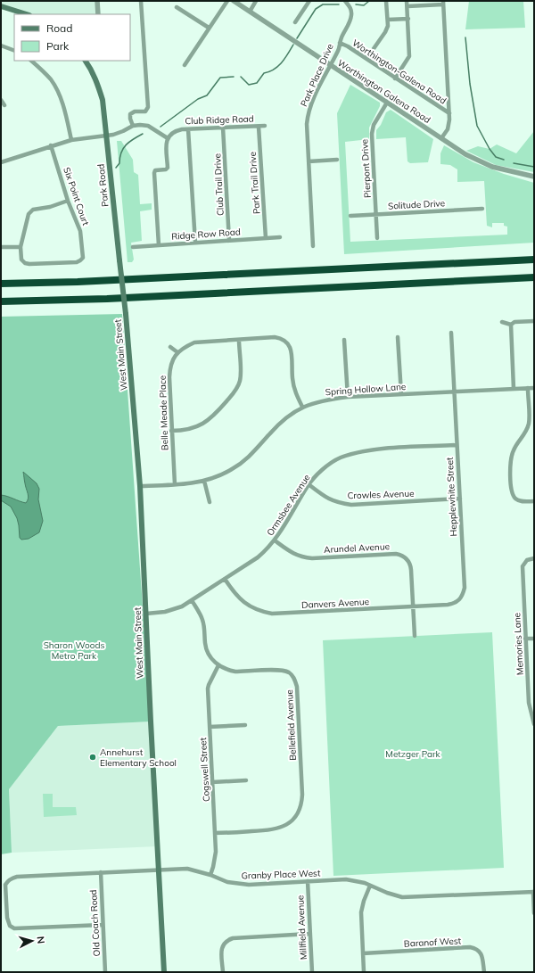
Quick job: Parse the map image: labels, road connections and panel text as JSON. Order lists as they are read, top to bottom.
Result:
{
  "streets": {
    "main road": ["Park Road", "West Main Street"],
    "street": [
      "Worthington-Galena Road",
      "Park Place Drive",
      "Worthington Galena Road",
      "Club Ridge Road",
      "Pierpont Drive",
      "Park Trail Drive",
      "Club Trail Drive",
      "Six Point Court",
      "Solitude Drive",
      "Ridge Row Road",
      "Spring Hollow Lane",
      "Belle Meade Place",
      "Crowles Avenue",
      "Hepplewhite Street",
      "Ormsbee Avenue",
      "Arundel Avenue",
      "Danvers Avenue",
      "Memories Lane",
      "Bellefield Avenue",
      "Cogswell Street",
      "Granby Place West",
      "Old Coach Road",
      "Millfield Avenue",
      "Baranof West"
    ]
  },
  "crossings": [
    ["Worthington-Galena Road", "Park Place Drive"],
    ["Park Place Drive", "Worthington Galena Road"],
    ["Worthington Galena Road", "Pierpont Drive"],
    ["Club Ridge Road", "Park Trail Drive"],
    ["Club Ridge Road", "Club Trail Drive"],
    ["Pierpont Drive", "Solitude Drive"],
    ["Park Trail Drive", "Ridge Row Road"],
    ["Club Trail Drive", "Ridge Row Road"],
    ["Park Road", "West Main Street"],
    ["West Main Street", "Spring Hollow Lane"],
    ["West Main Street", "Ormsbee Avenue"],
    ["West Main Street", "Granby Place West"],
    ["Spring Hollow Lane", "Belle Meade Place"],
    ["Spring Hollow Lane", "Hepplewhite Street"],
    ["Crowles Avenue", "Hepplewhite Street"],
    ["Crowles Avenue", "Ormsbee Avenue"],
    ["Hepplewhite Street", "Ormsbee Avenue"],
    ["Hepplewhite Street", "Danvers Avenue"],
    ["Ormsbee Avenue", "Arundel Avenue"],
    ["Ormsbee Avenue", "Danvers Avenue"],
    ["Arundel Avenue", "Danvers Avenue"],
    ["Bellefield Avenue", "Cogswell Street"],
    ["Cogswell Street", "Granby Place West"],
    ["Granby Place West", "Old Coach Road"],
    ["Granby Place West", "Millfield Avenue"]
  ],
  "parks": ["Sharon Woods Metro Park", "Metzger Park"],
  "places": ["Annehurst Elementary School"],
  "legend": ["Road", "Park"],
  "north": "right"
}
